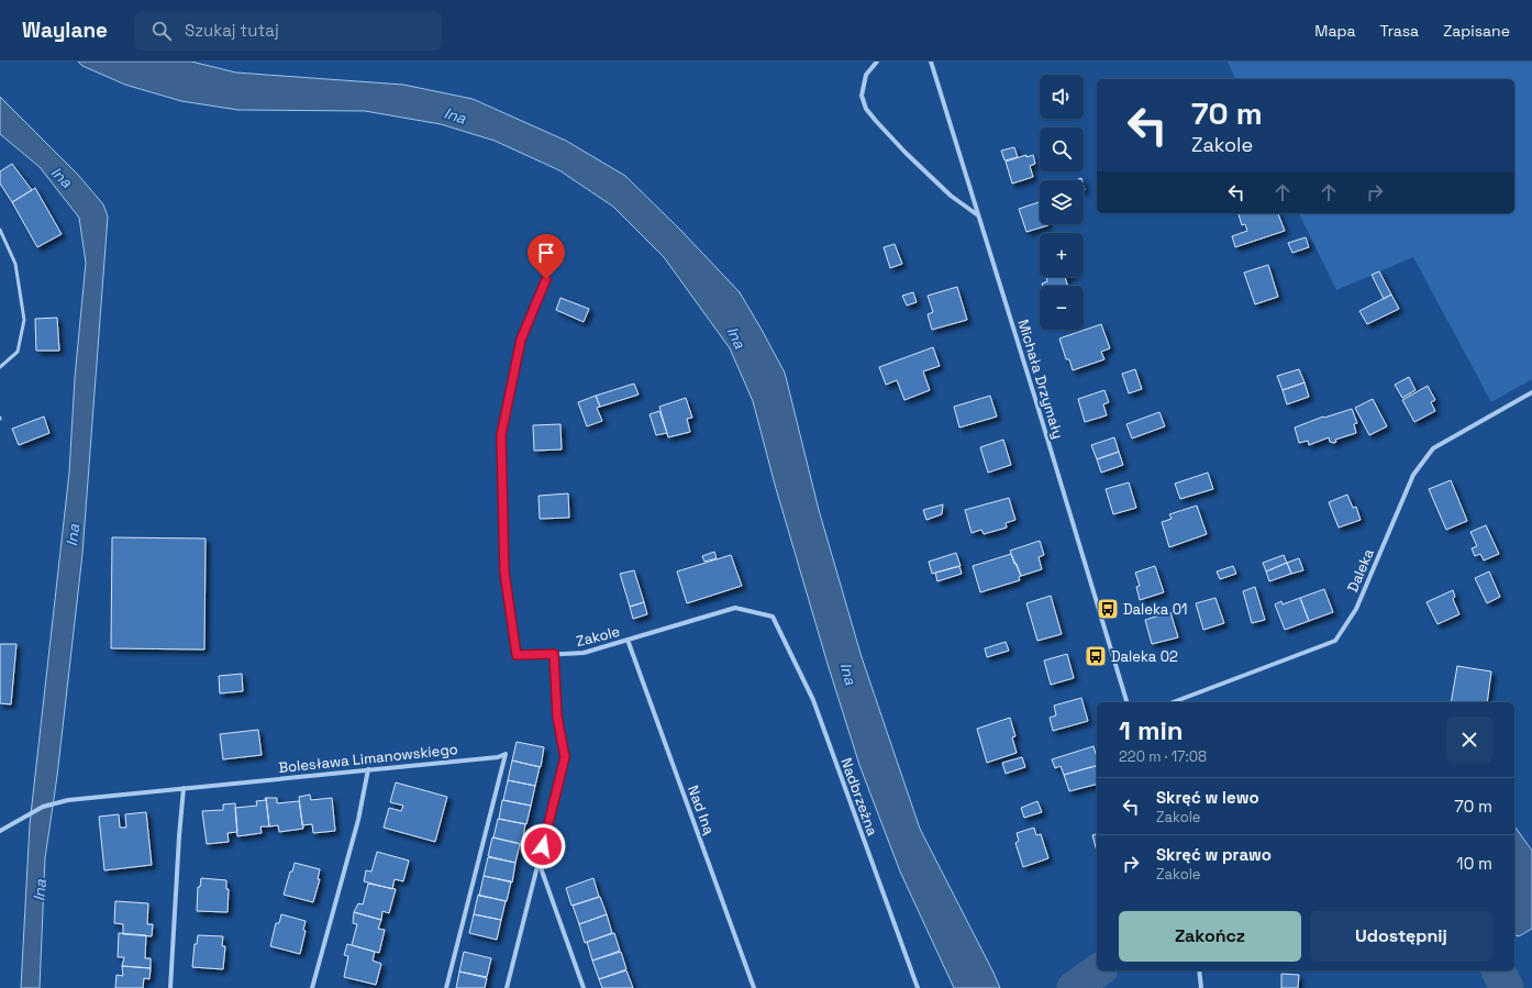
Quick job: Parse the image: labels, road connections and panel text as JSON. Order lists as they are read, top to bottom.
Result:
{
  "streets": {
    "street": [
      "Michała Drzymały",
      "Daleka",
      "Zakole",
      "Bolesława Limanowskiego",
      "Nadbrzeżna",
      "Nad Iną"
    ]
  },
  "crossings": [
    ["Zakole", "Nadbrzeżna"],
    ["Zakole", "Nad Iną"]
  ],
  "water": ["Ina"],
  "places": {
    "bus stop": ["Daleka 01", "Daleka 02"]
  },
  "page": {
    "header": "Waylane",
    "search": "Szukaj tutaj",
    "nav": ["Mapa", "Trasa", "Zapisane"],
    "map_buttons": ["+", "−"],
    "turn": ["70 m", "Zakole"],
    "heading": ["1 min", "220 m · 17:08"],
    "list": [
      {
        "name": "Skręć w lewo",
        "note": "Zakole",
        "value": "70 m"
      },
      {
        "name": "Skręć w prawo",
        "note": "Zakole",
        "value": "10 m"
      }
    ],
    "buttons": ["Zakończ", "Udostępnij"]
  }
}
